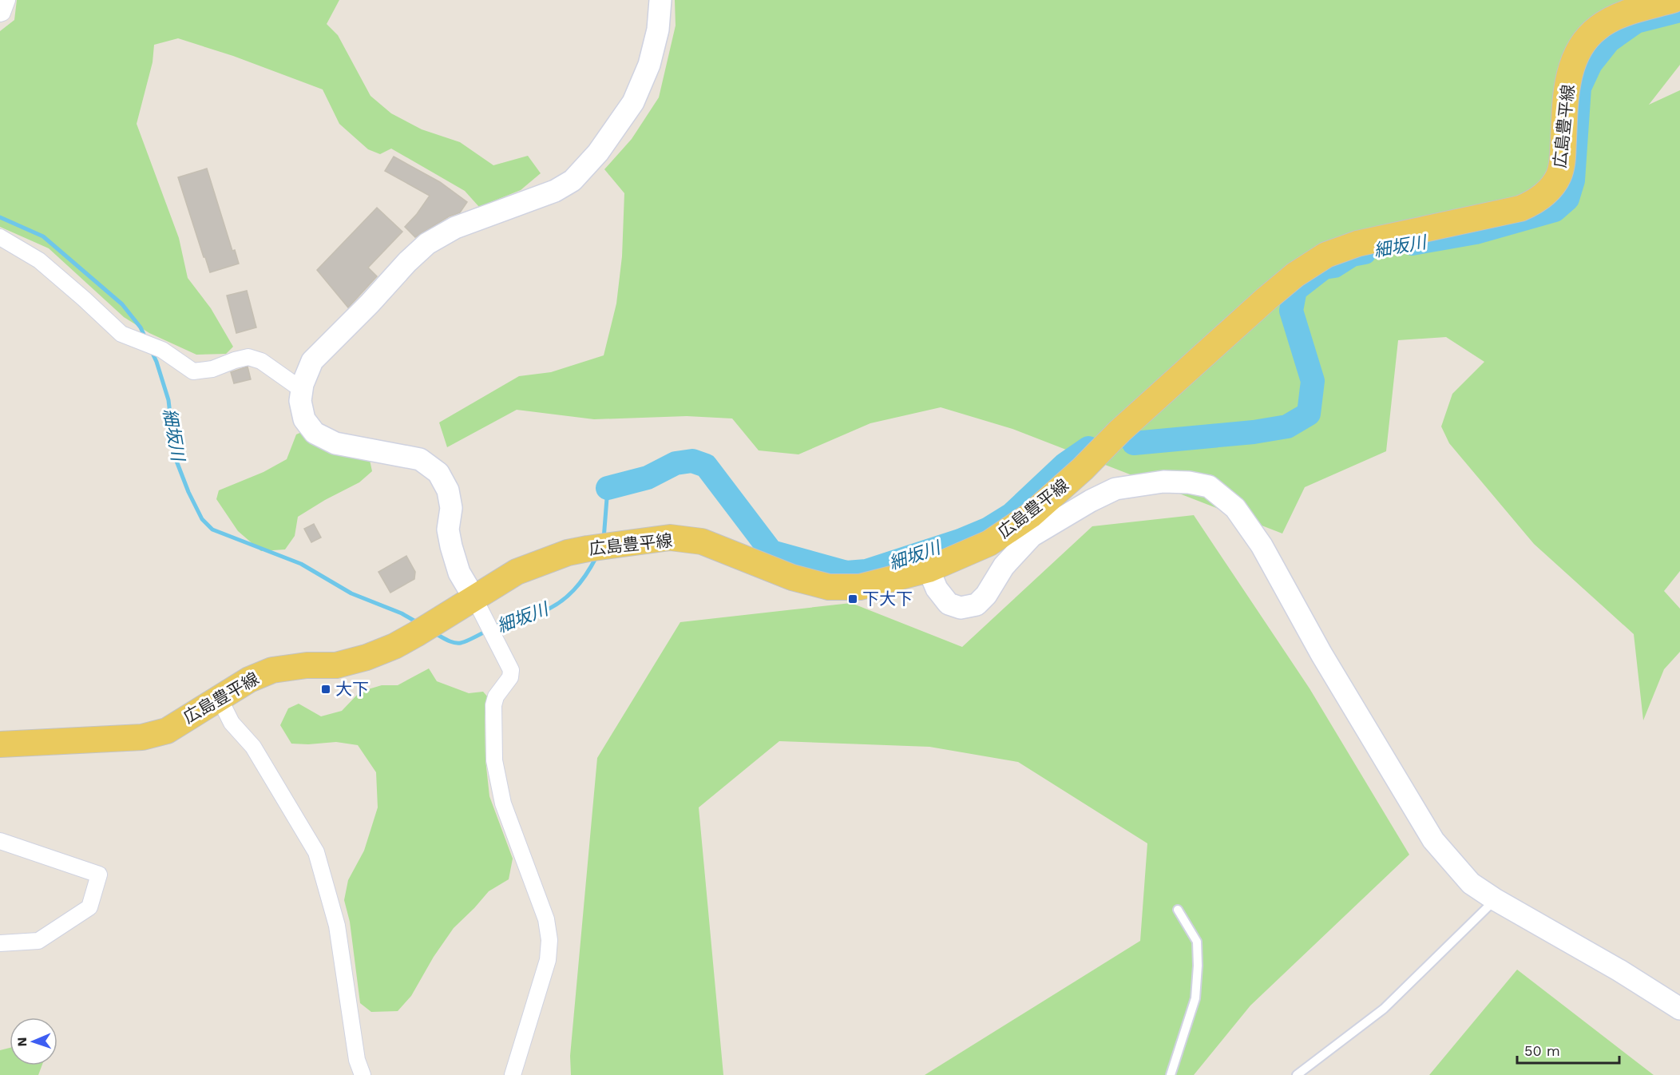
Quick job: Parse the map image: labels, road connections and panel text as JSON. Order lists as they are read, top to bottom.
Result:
{
  "streets": {
    "main road": ["広島豊平線"]
  },
  "water": ["細坂川"],
  "places": {
    "transit": ["下大下", "大下"]
  },
  "scale_bar": "50 m",
  "north": "left"
}
